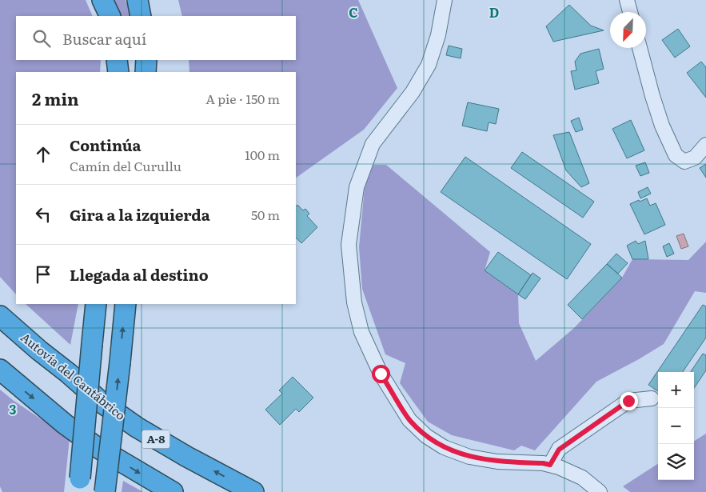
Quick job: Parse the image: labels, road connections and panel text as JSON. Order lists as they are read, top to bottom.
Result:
{
  "streets": {
    "highway": ["Autovía del Cantábrico", "A-8"]
  },
  "north": "bottom left",
  "page": {
    "search": "Buscar aquí",
    "heading": ["2 min", "A pie · 150 m"],
    "list": [
      ["Continúa", "Camín del Curullu", "100 m"],
      ["Gira a la izquierda", "50 m"],
      "Llegada al destino"
    ],
    "map_buttons": ["+", "−"]
  },
  "grid": {
    "columns": ["C", "D"],
    "rows": ["3"]
  }
}
